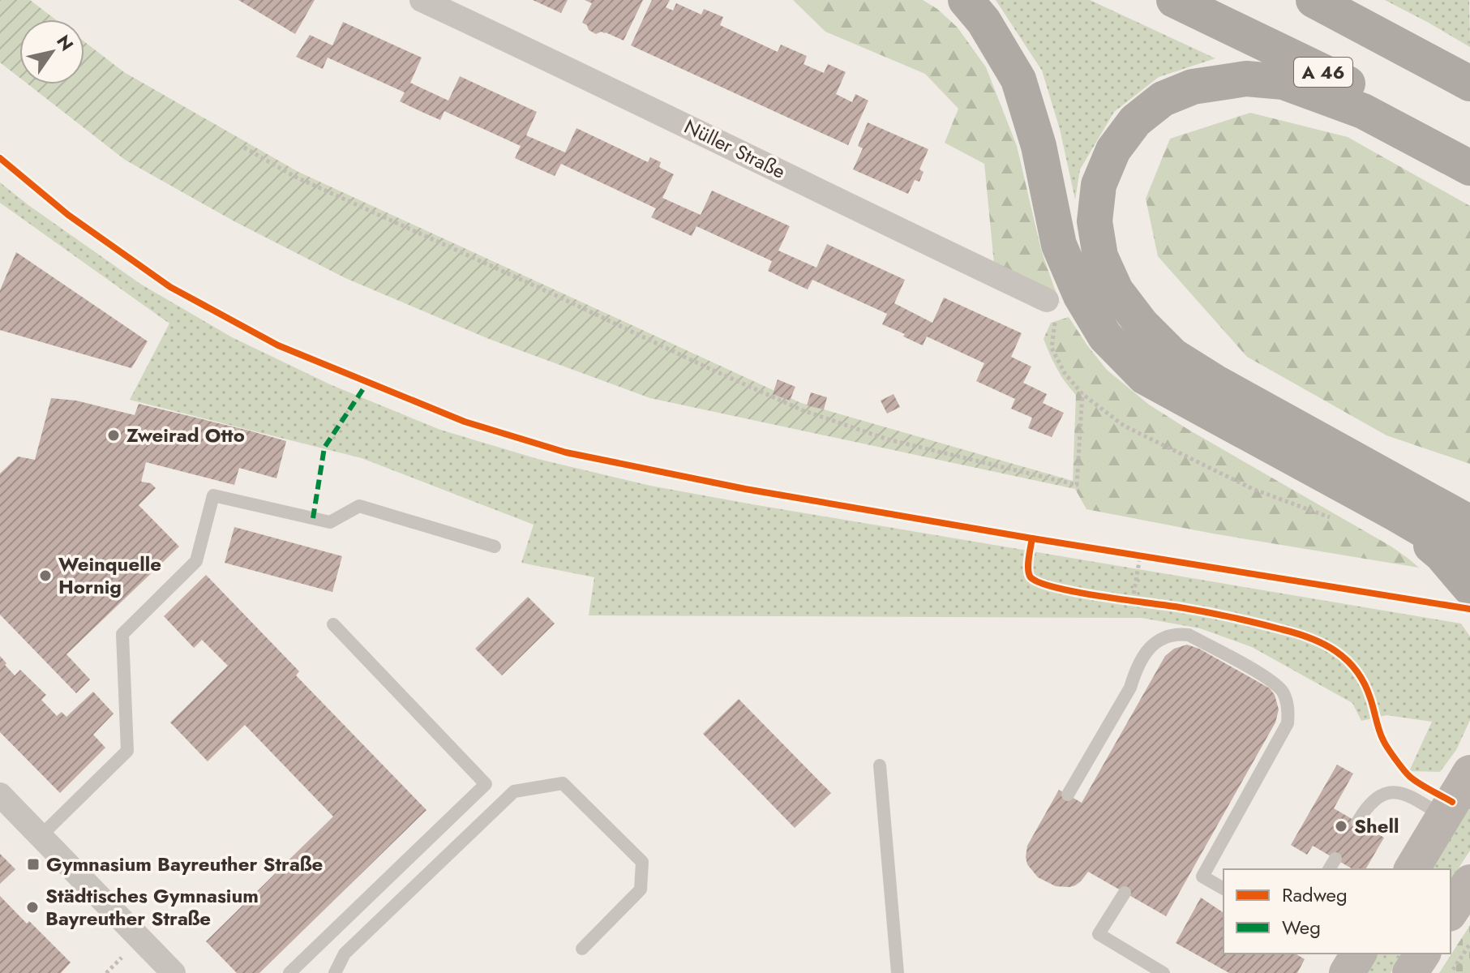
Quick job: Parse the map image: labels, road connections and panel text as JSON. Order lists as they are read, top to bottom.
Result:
{
  "streets": {
    "highway": ["A 46"],
    "street": ["Nüller Straße"]
  },
  "places": {
    "other": [
      "Zweirad Otto",
      "Weinquelle Hornig",
      "Shell",
      "Städtisches Gymnasium Bayreuther Straße"
    ],
    "transit": ["Gymnasium Bayreuther Straße"]
  },
  "legend": ["Radweg", "Weg"],
  "north": "top right"
}
